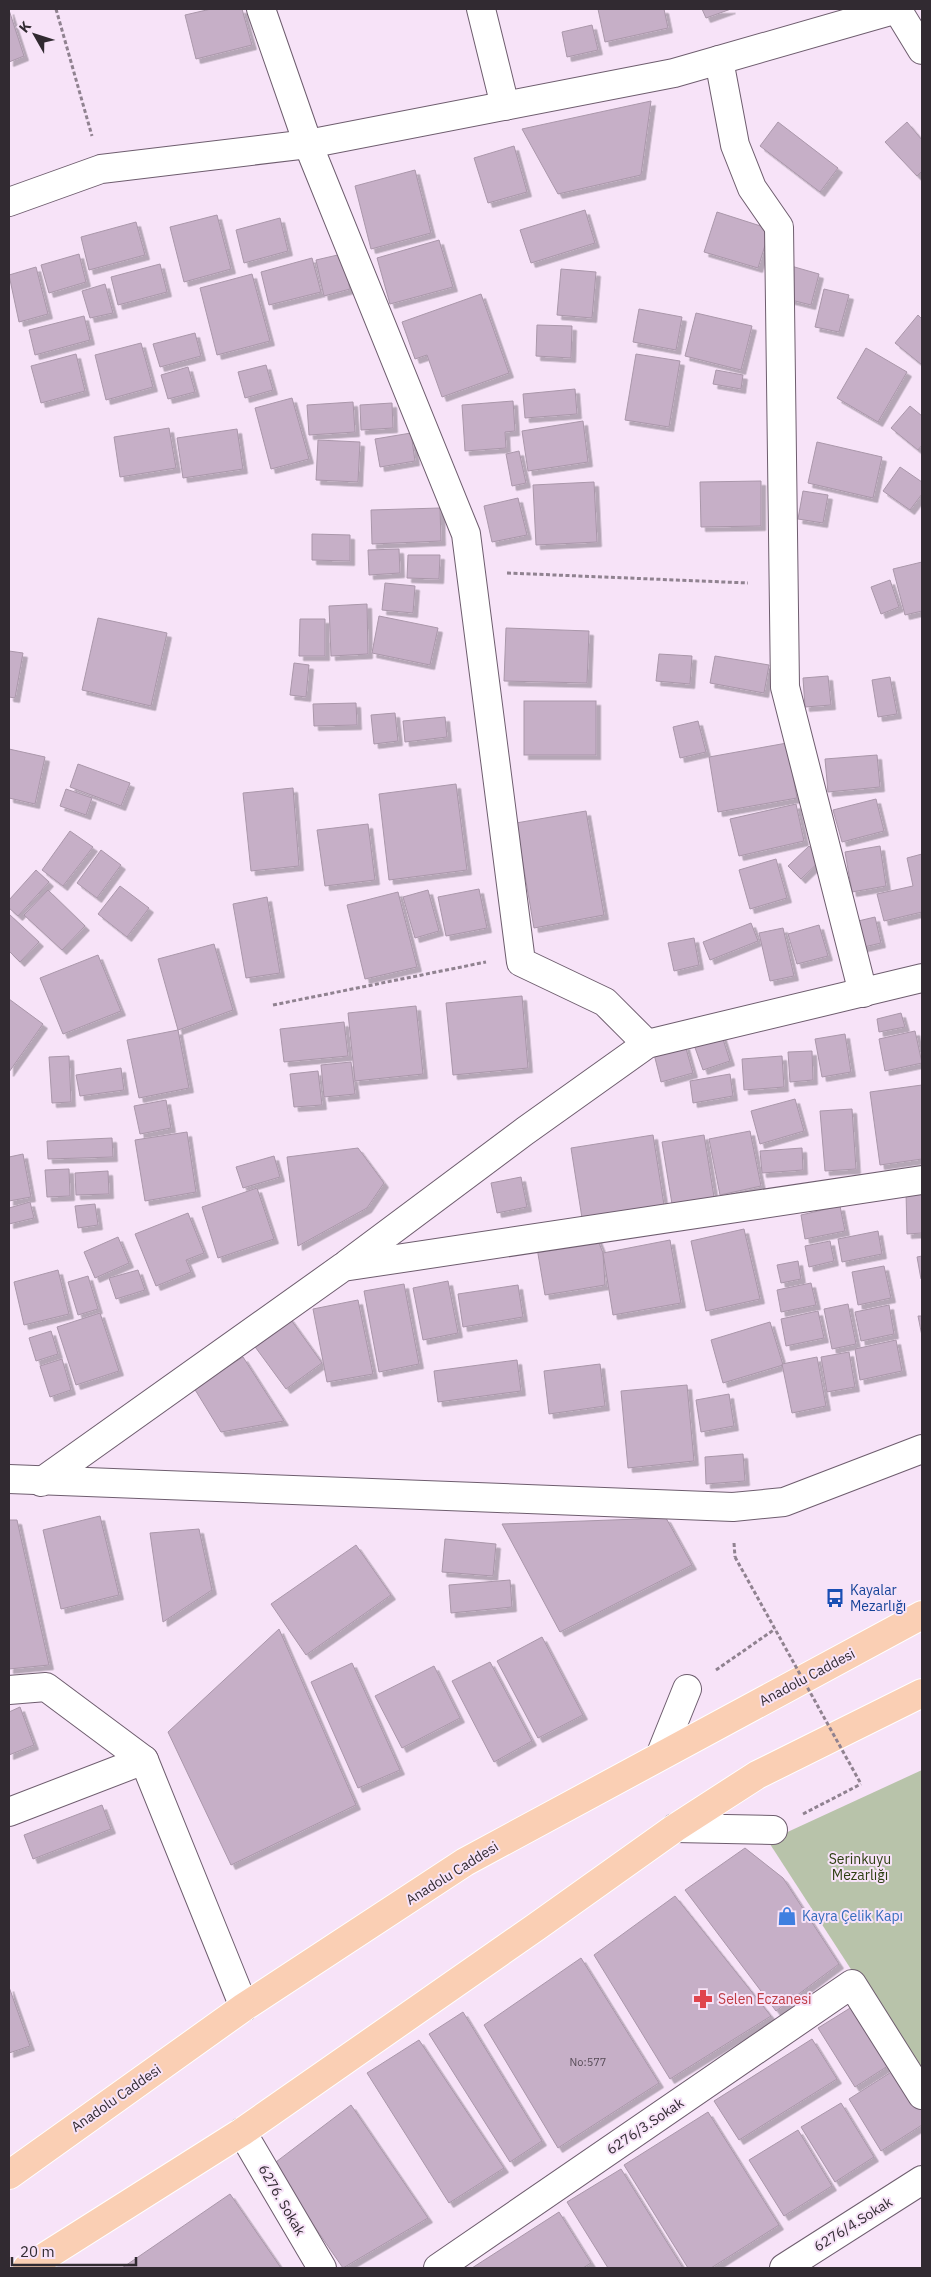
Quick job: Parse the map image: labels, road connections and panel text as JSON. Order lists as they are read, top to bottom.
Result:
{
  "streets": {
    "highway": ["Anadolu Caddesi"],
    "street": ["6276/3.Sokak", "6276. Sokak", "6276/4.Sokak"]
  },
  "parks": ["Serinkuyu Mezarlığı"],
  "places": {
    "bus stop": ["Kayalar Mezarlığı"],
    "shop": ["Kayra Çelik Kapı"],
    "pharmacy": ["Selen Eczanesi"]
  },
  "house_numbers": ["No:577"],
  "scale_bar": "20 m",
  "north": "top left"
}
